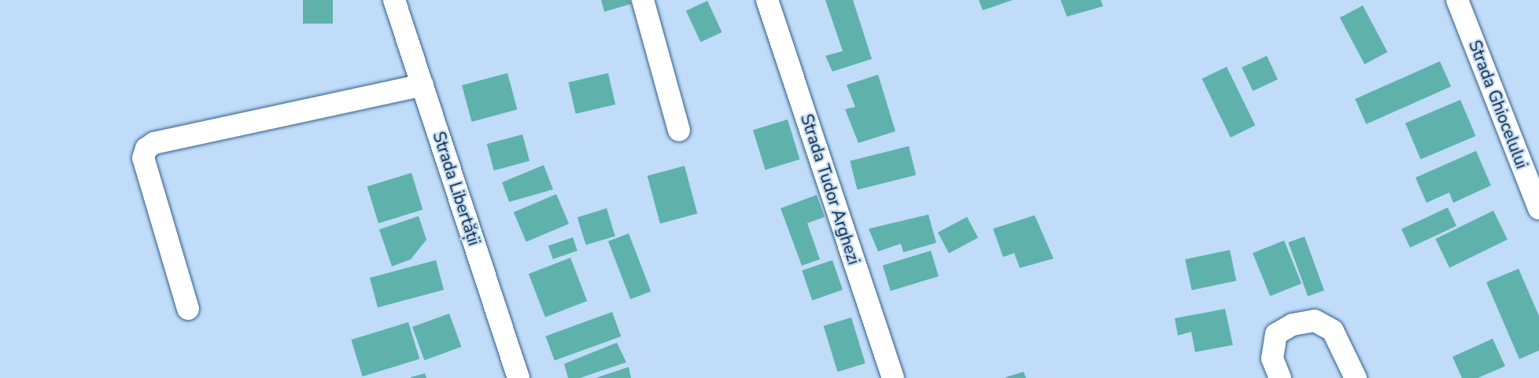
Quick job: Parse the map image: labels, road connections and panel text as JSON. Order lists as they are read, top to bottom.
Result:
{
  "streets": {
    "street": ["Strada Ghiocelului", "Strada Libertății", "Strada Tudor Arghezi"]
  }
}
